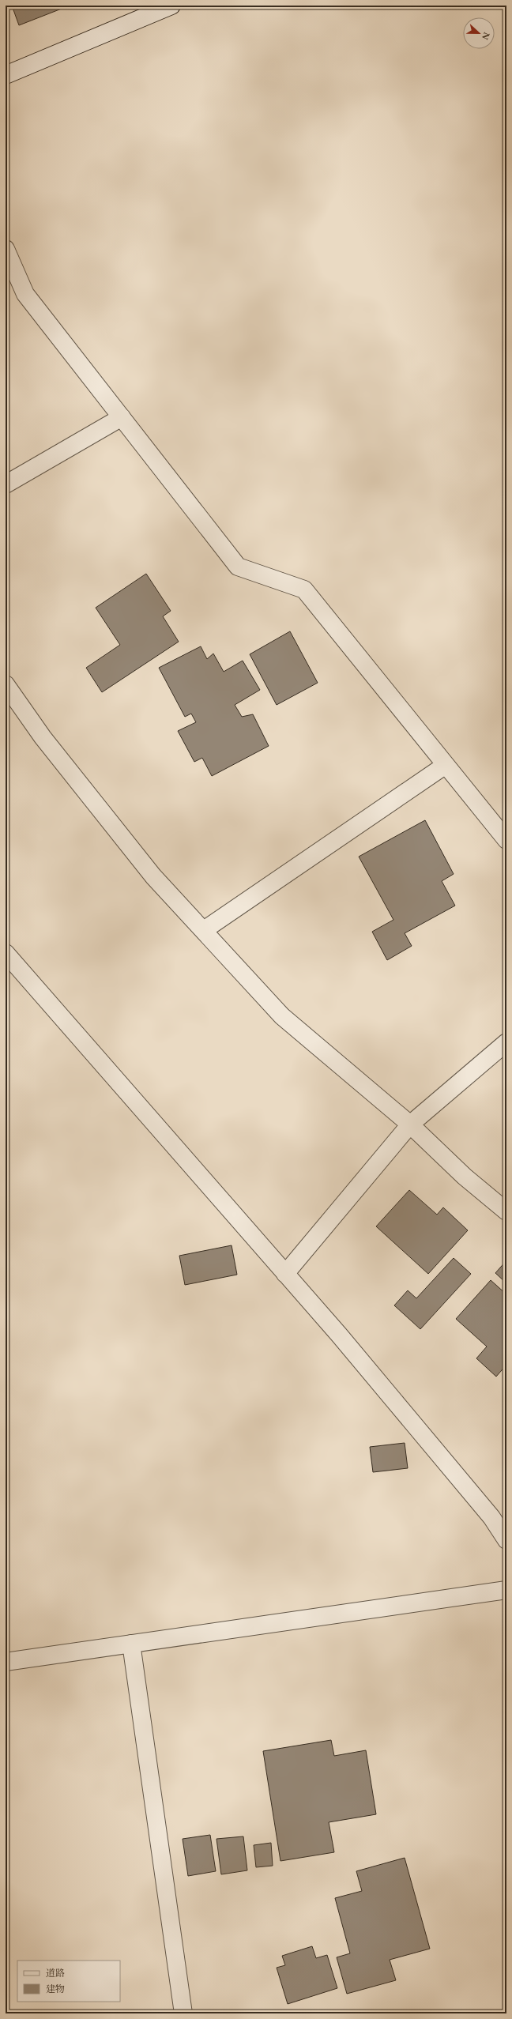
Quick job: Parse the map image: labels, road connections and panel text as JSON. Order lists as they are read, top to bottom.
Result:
{
  "legend": ["道路", "建物"],
  "north": "right"
}
